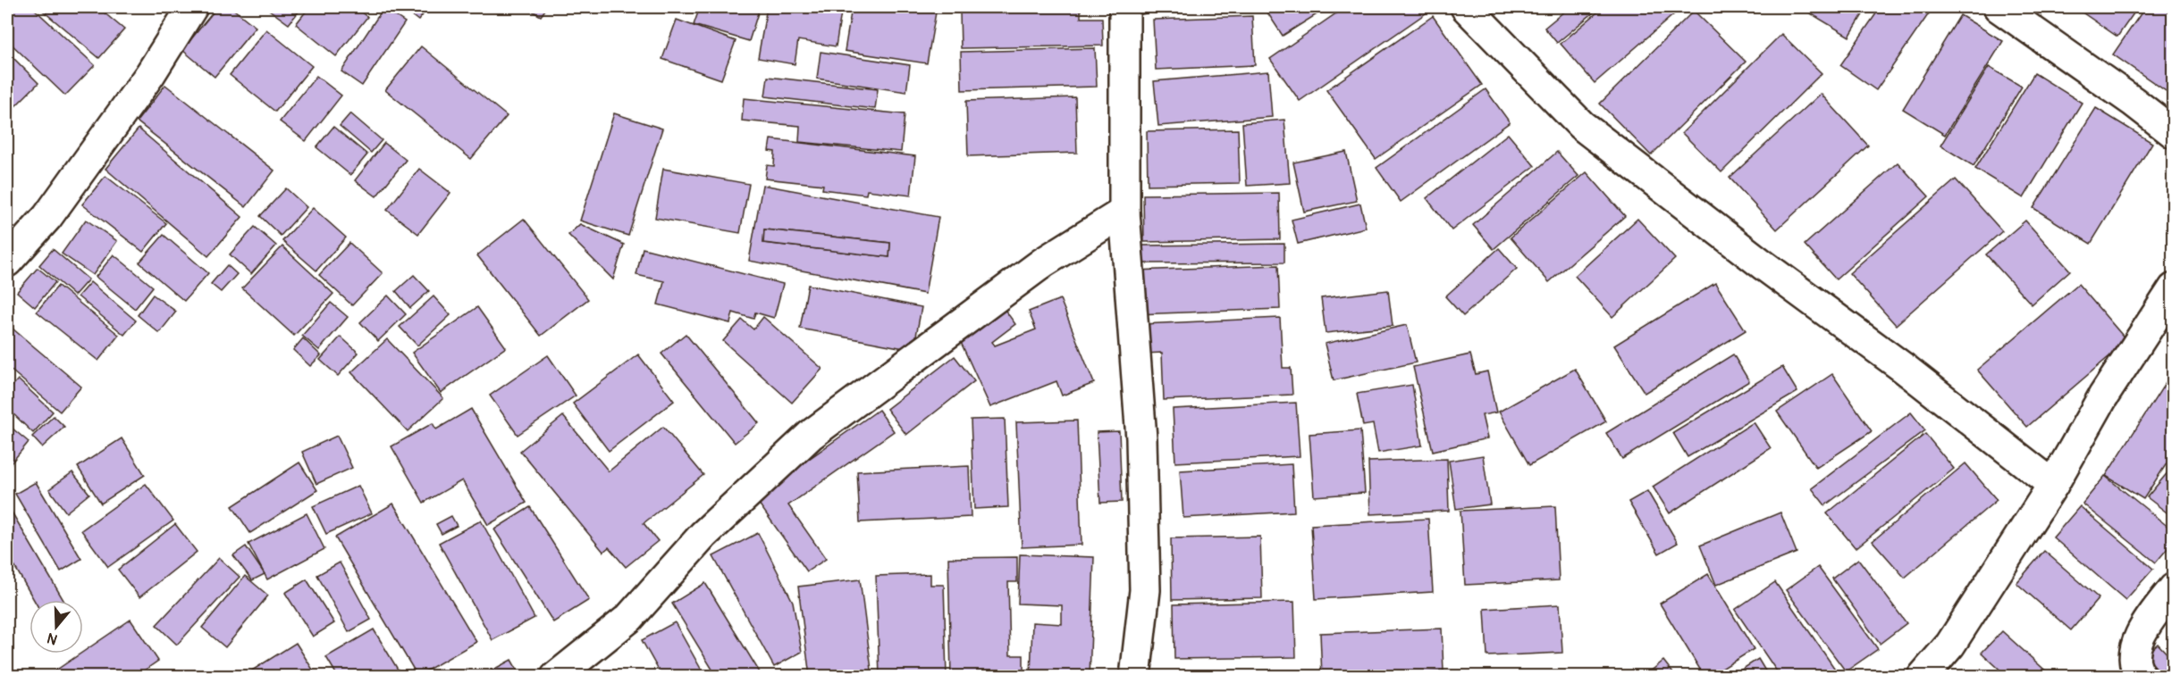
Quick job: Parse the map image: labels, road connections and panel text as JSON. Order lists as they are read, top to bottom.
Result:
{
  "north": "bottom"
}
